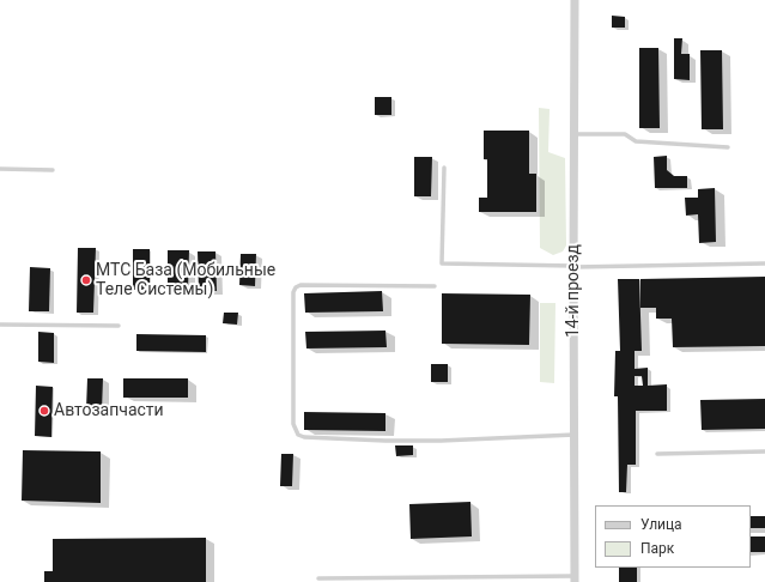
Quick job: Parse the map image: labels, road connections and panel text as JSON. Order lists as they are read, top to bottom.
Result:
{
  "streets": {
    "street": ["14-й проезд"]
  },
  "places": ["МТС База (Мобильные Теле Системы)", "Автозапчасти"],
  "legend": ["Улица", "Парк"]
}
